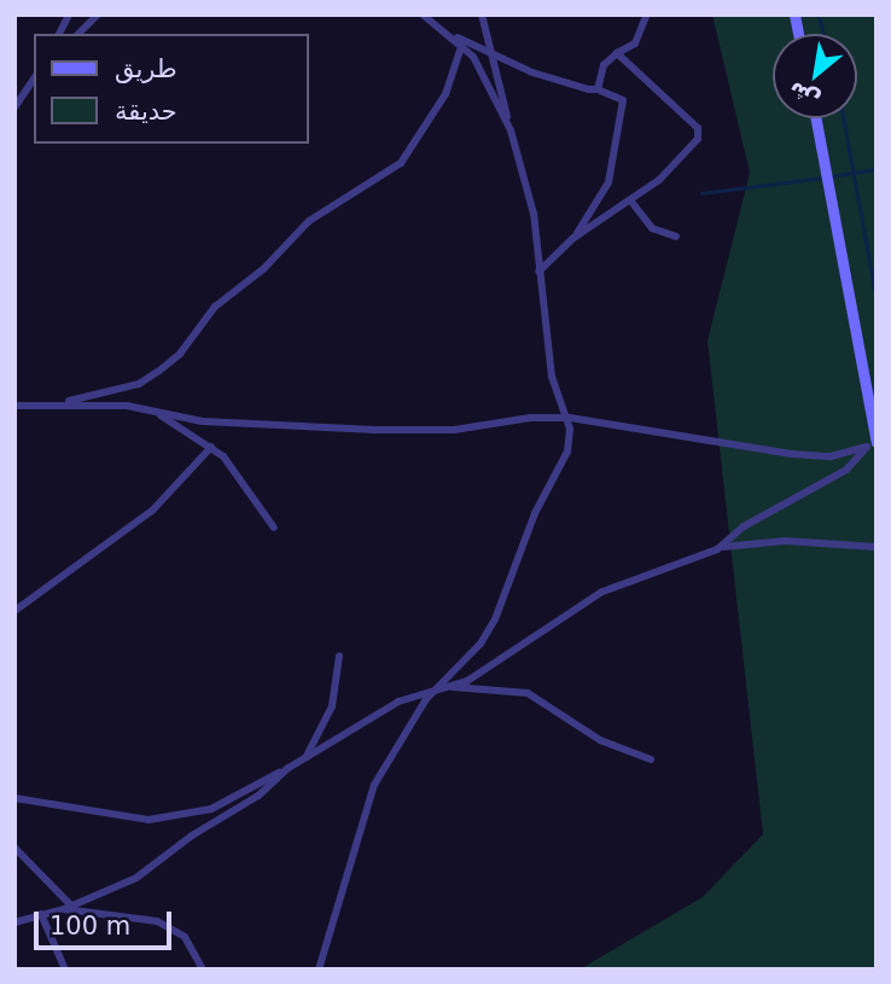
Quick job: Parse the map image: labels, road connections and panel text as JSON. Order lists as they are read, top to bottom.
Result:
{
  "legend": ["طريق", "حديقة"],
  "scale_bar": "100 m",
  "north": "bottom left"
}
